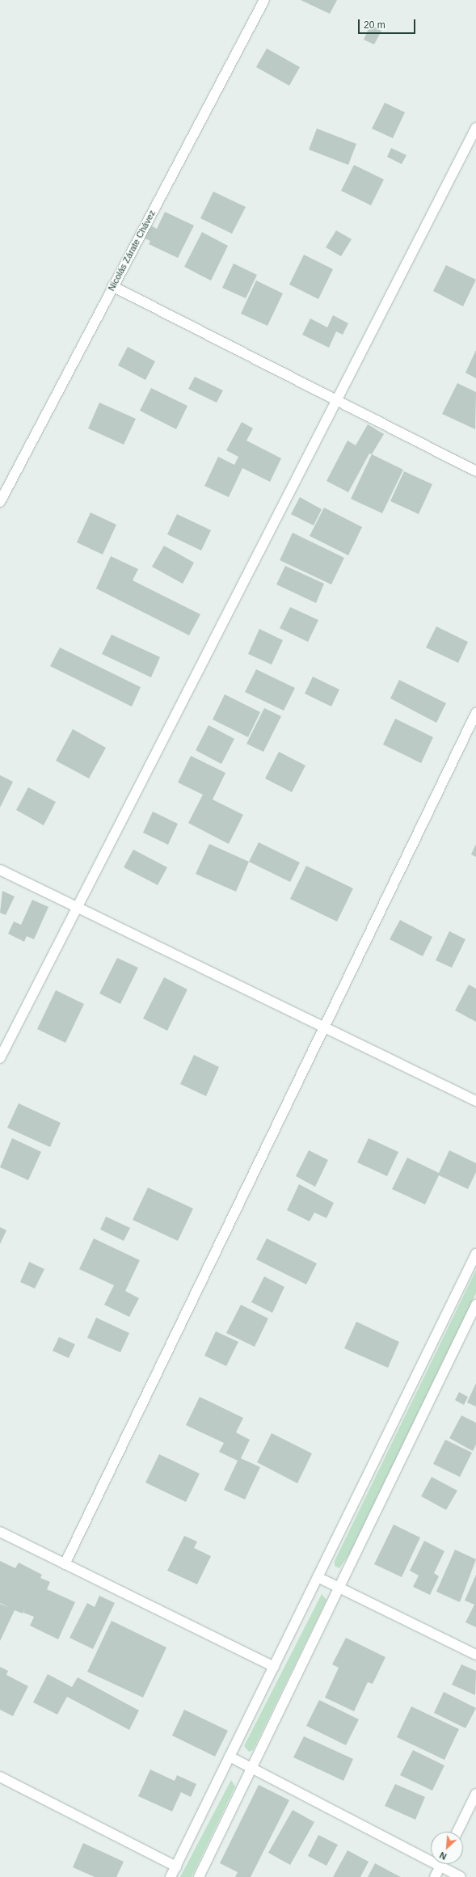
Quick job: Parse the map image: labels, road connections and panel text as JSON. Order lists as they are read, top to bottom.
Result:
{
  "streets": {
    "street": ["Nicolás Zárate Chávez"]
  },
  "scale_bar": "20 m",
  "north": "bottom left"
}
